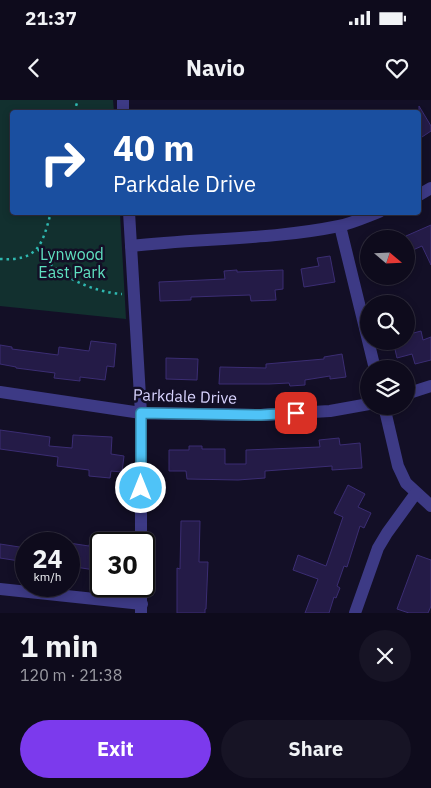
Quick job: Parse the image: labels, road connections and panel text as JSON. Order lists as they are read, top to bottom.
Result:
{
  "streets": {
    "street": ["Parkdale Drive"]
  },
  "parks": ["Lynwood East Park"],
  "north": "right",
  "page": {
    "status": "21:37",
    "header": "Navio",
    "turn": ["40 m", "Parkdale Drive"],
    "speed": "24 km/h",
    "limit": "30",
    "heading": ["1 min", "120 m · 21:38"],
    "buttons": ["Exit", "Share"]
  }
}
